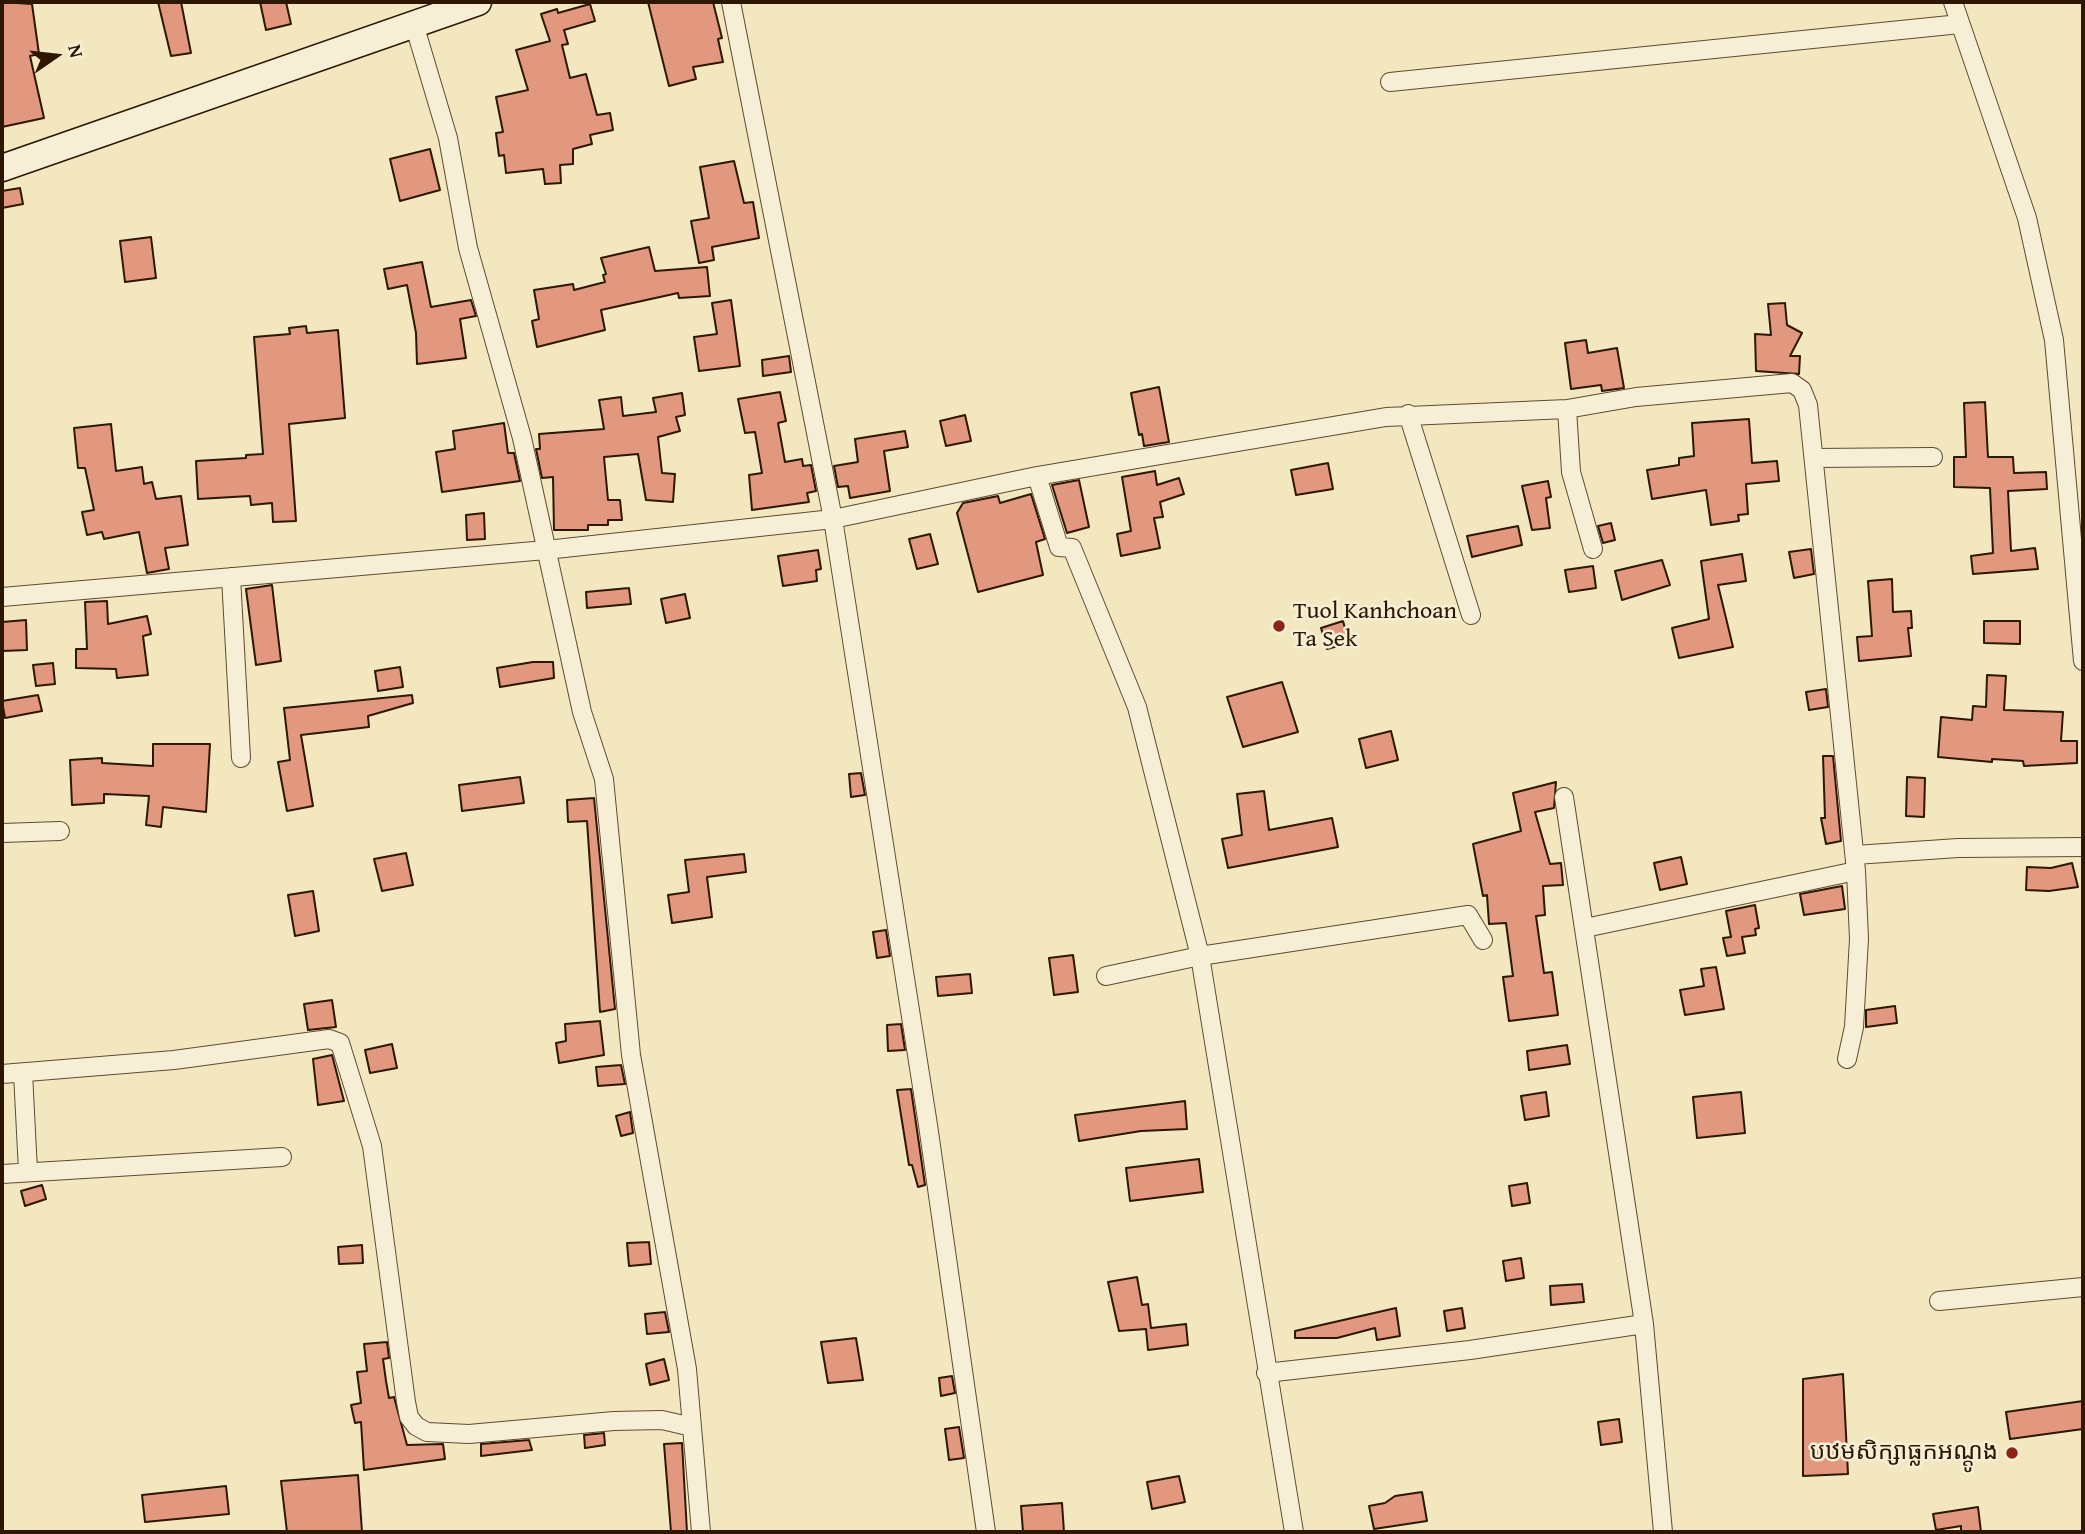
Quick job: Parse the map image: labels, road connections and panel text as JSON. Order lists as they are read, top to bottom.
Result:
{
  "places": ["Tuol Kanhchoan Ta Sek", "បឋមសិក្សាធ្លកអណ្តូង"],
  "north": "right"
}
